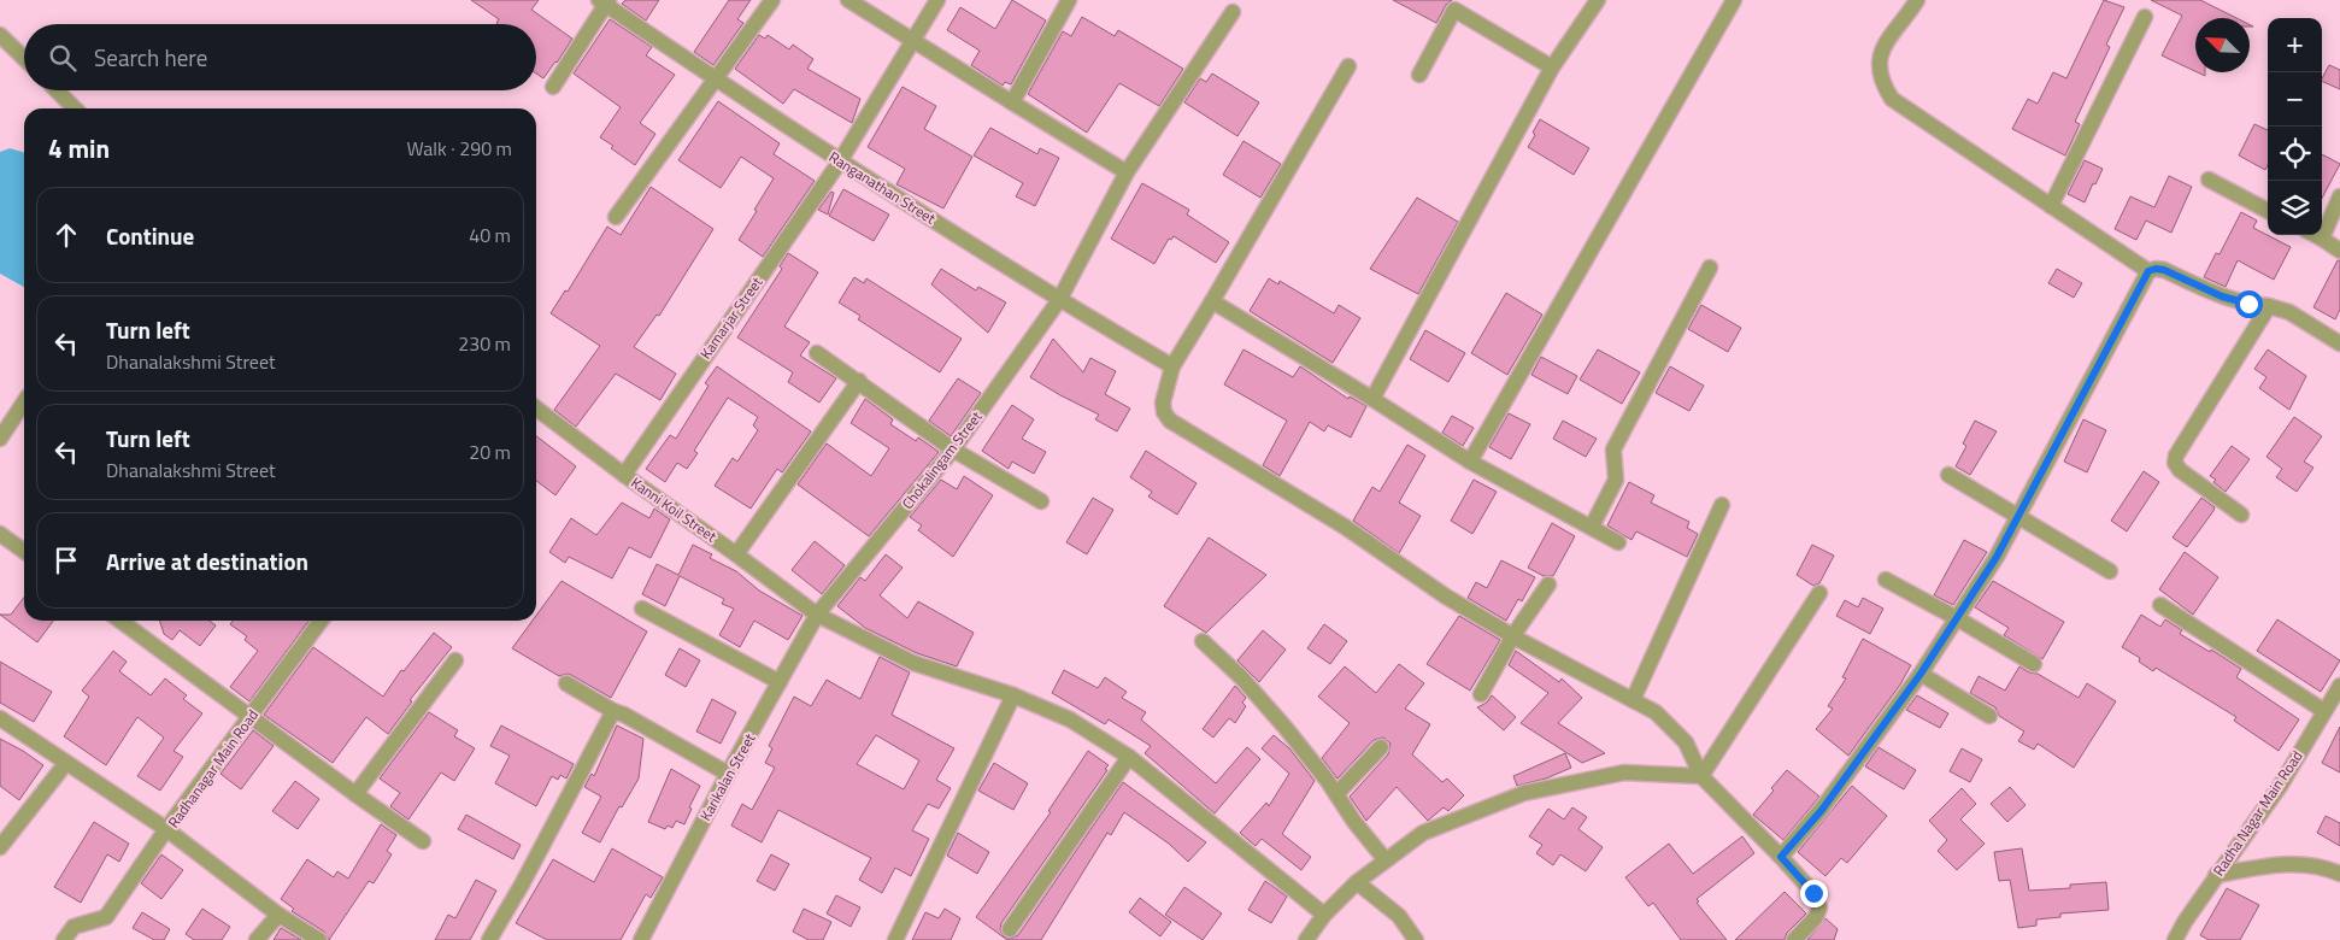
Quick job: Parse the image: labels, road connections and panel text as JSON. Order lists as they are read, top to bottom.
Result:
{
  "streets": {
    "street": [
      "Ranganathan Street",
      "Kamarjar Street",
      "Chokalingam Street",
      "Kanni Koil Street",
      "Radhanagar Main Road",
      "Karikalan Street",
      "Radha Nagar Main Road"
    ]
  },
  "crossings": [
    ["Ranganathan Street", "Kamarjar Street"],
    ["Ranganathan Street", "Chokalingam Street"],
    ["Kamarjar Street", "Kanni Koil Street"],
    ["Chokalingam Street", "Kanni Koil Street"],
    ["Chokalingam Street", "Karikalan Street"],
    ["Kanni Koil Street", "Karikalan Street"]
  ],
  "north": "top left",
  "page": {
    "map_buttons": ["+", "−"],
    "search": "Search here",
    "heading": ["4 min", "Walk · 290 m"],
    "list": [
      ["Continue", "40 m"],
      ["Turn left", "Dhanalakshmi Street", "230 m"],
      ["Turn left", "Dhanalakshmi Street", "20 m"],
      "Arrive at destination"
    ]
  }
}
